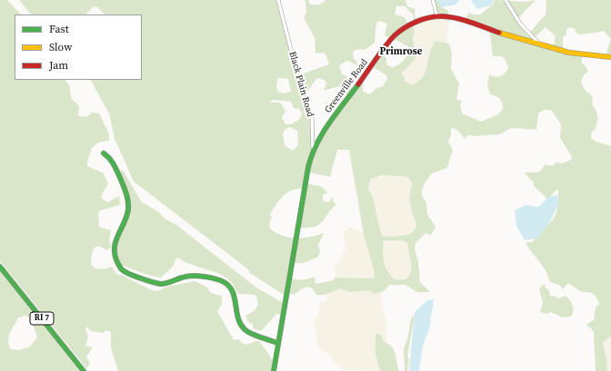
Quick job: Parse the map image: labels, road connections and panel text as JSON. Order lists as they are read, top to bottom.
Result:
{
  "streets": {
    "main road": ["Greenville Road", "RI 7"],
    "street": ["Black Plain Road"]
  },
  "crossings": [
    ["Black Plain Road", "Greenville Road"]
  ],
  "districts": ["Primrose"],
  "legend": ["Fast", "Slow", "Jam"]
}
